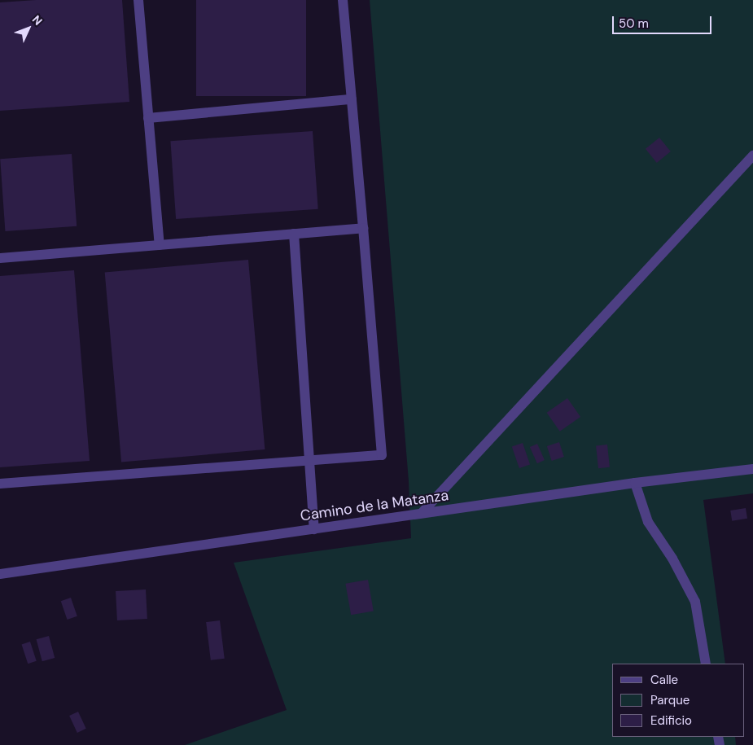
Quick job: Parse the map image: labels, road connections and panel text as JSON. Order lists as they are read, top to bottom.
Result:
{
  "streets": {
    "street": ["Camino de la Matanza"]
  },
  "legend": ["Calle", "Parque", "Edificio"],
  "scale_bar": "50 m",
  "north": "top right"
}
